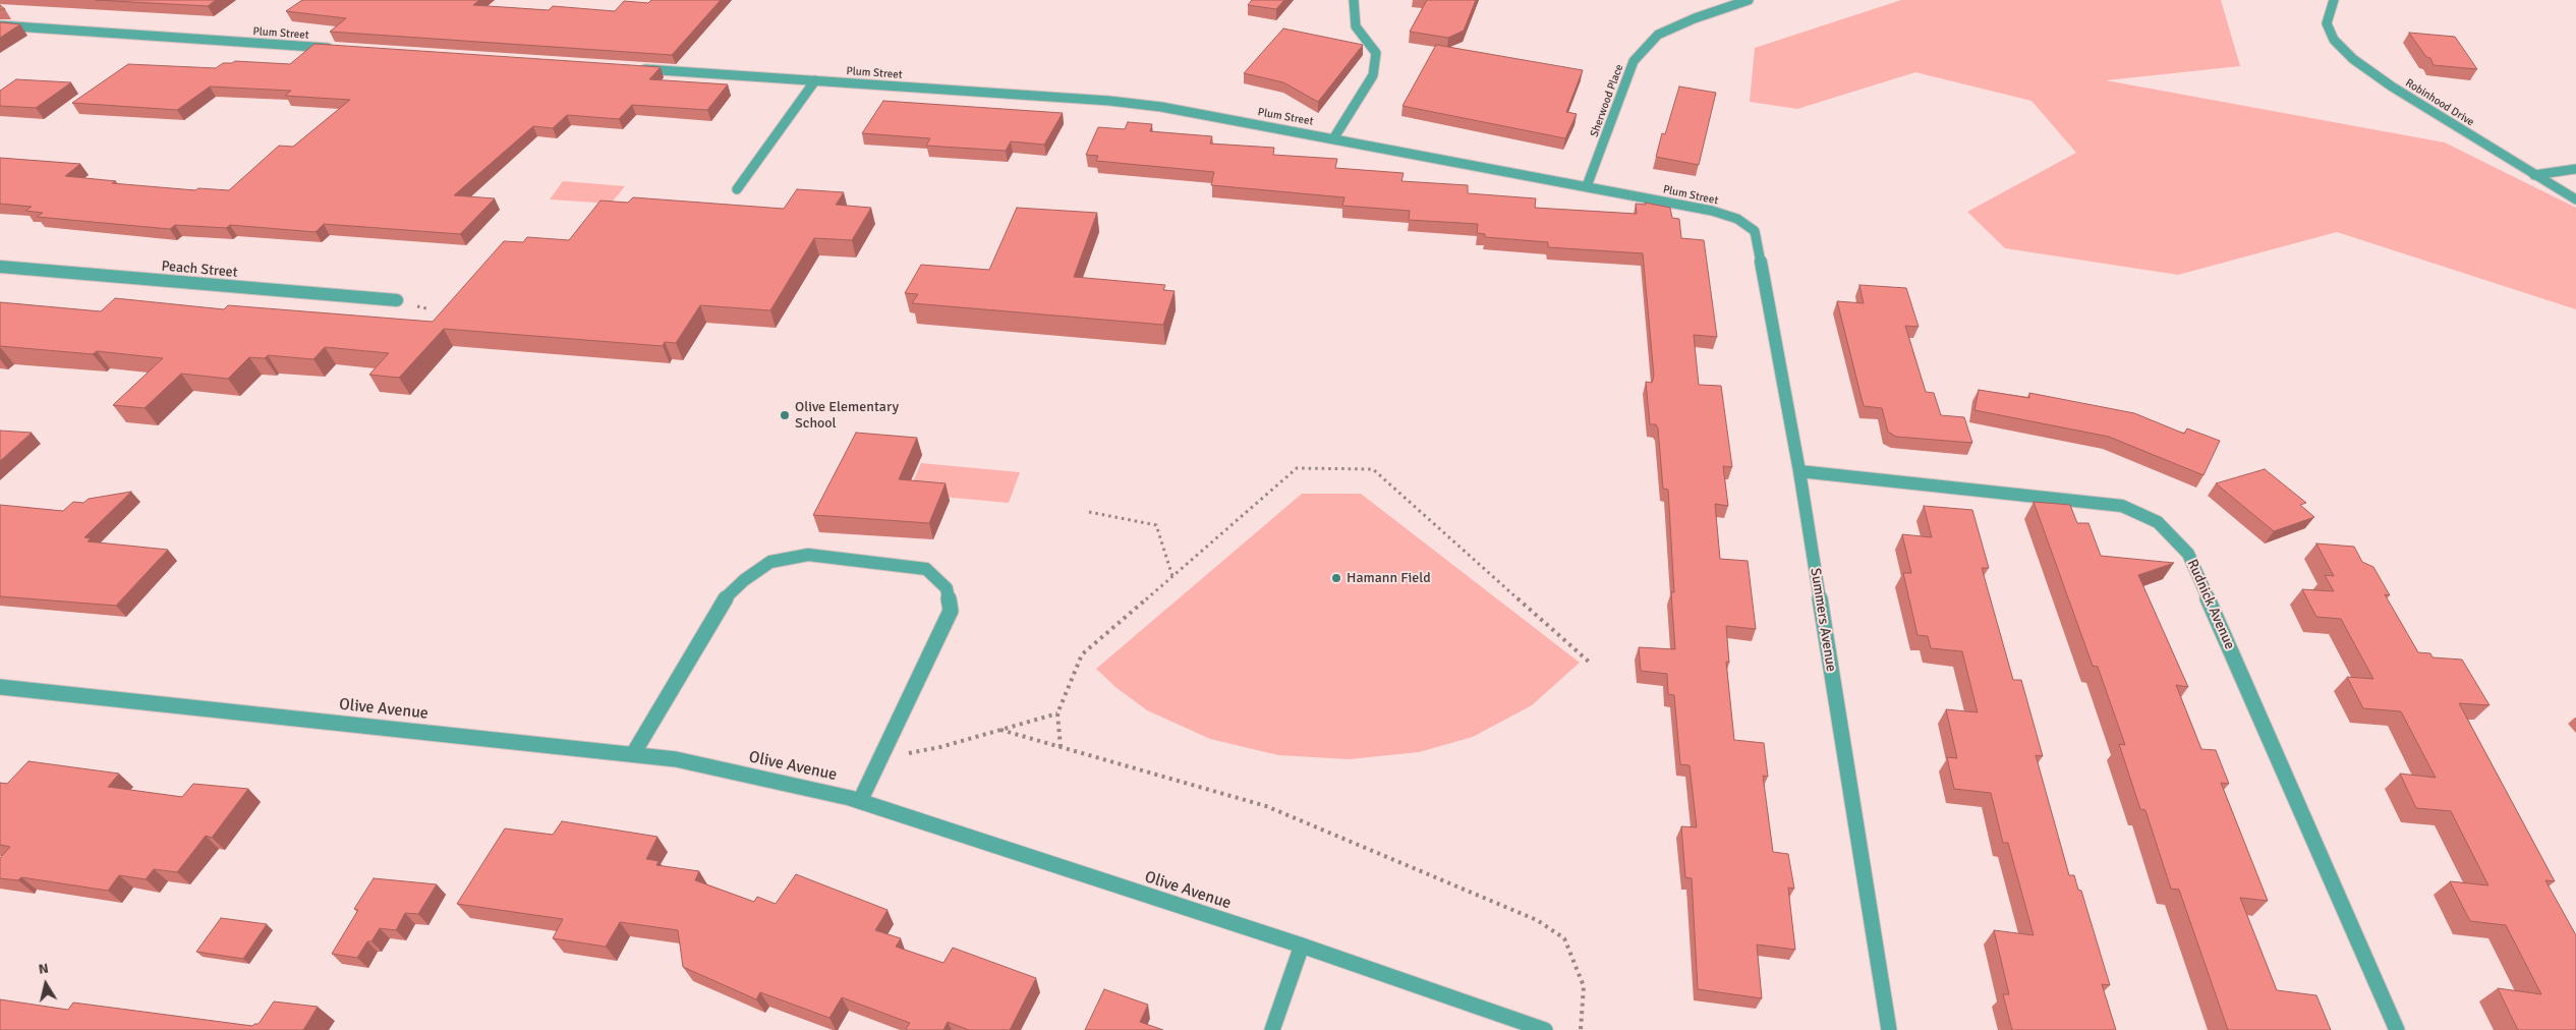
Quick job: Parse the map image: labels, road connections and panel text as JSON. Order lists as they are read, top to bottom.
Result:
{
  "streets": {
    "street": [
      "Plum Street",
      "Sherwood Place",
      "Robinhood Drive",
      "Peach Street",
      "Rudnick Avenue",
      "Summers Avenue",
      "Olive Avenue"
    ]
  },
  "crossings": [
    ["Plum Street", "Sherwood Place"],
    ["Plum Street", "Summers Avenue"],
    ["Rudnick Avenue", "Summers Avenue"]
  ],
  "places": ["Olive Elementary School", "Hamann Field"],
  "north": "top"
}
